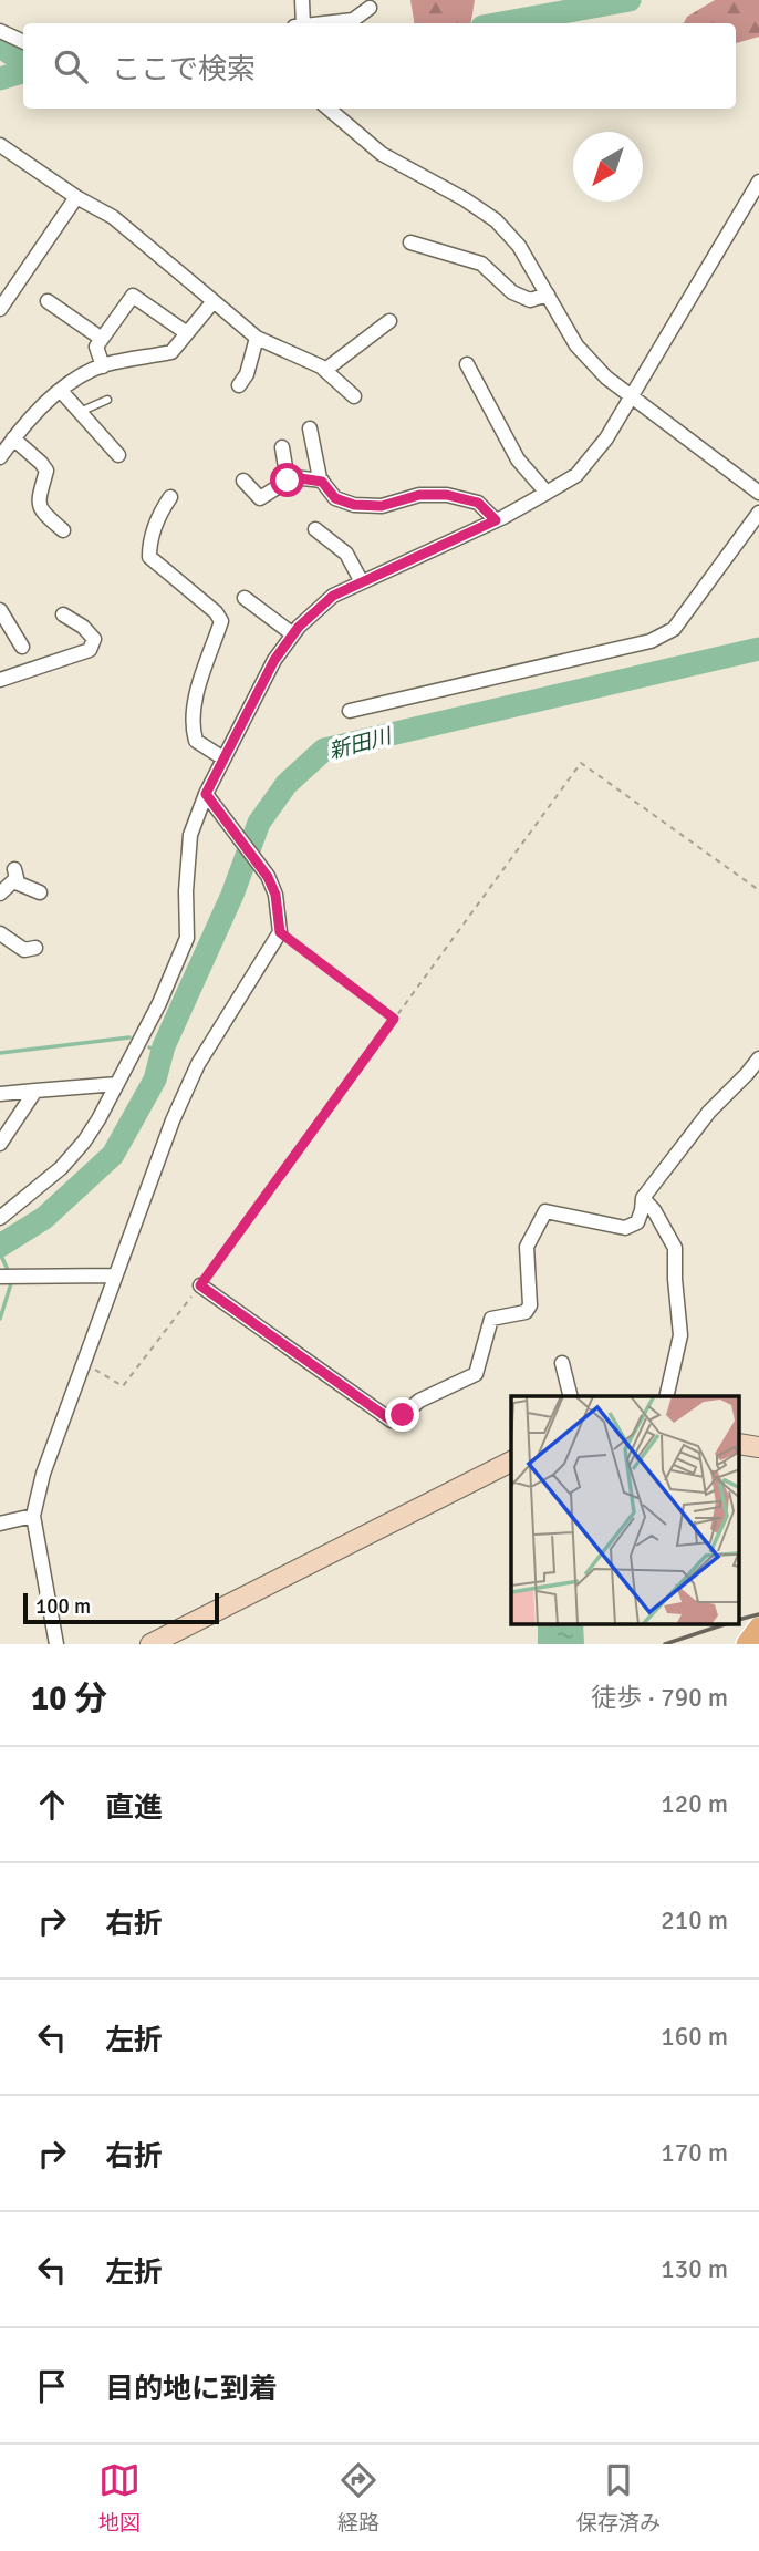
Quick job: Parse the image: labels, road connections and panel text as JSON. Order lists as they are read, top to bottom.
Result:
{
  "water": ["新田川"],
  "scale_bar": "100 m",
  "north": "bottom left",
  "page": {
    "search": "ここで検索",
    "scale": "100 m",
    "heading": ["10 分", "徒歩 · 790 m"],
    "list": [
      ["直進", "120 m"],
      ["右折", "210 m"],
      ["左折", "160 m"],
      ["右折", "170 m"],
      ["左折", "130 m"],
      "目的地に到着"
    ],
    "nav": ["地図", "経路", "保存済み"]
  }
}
